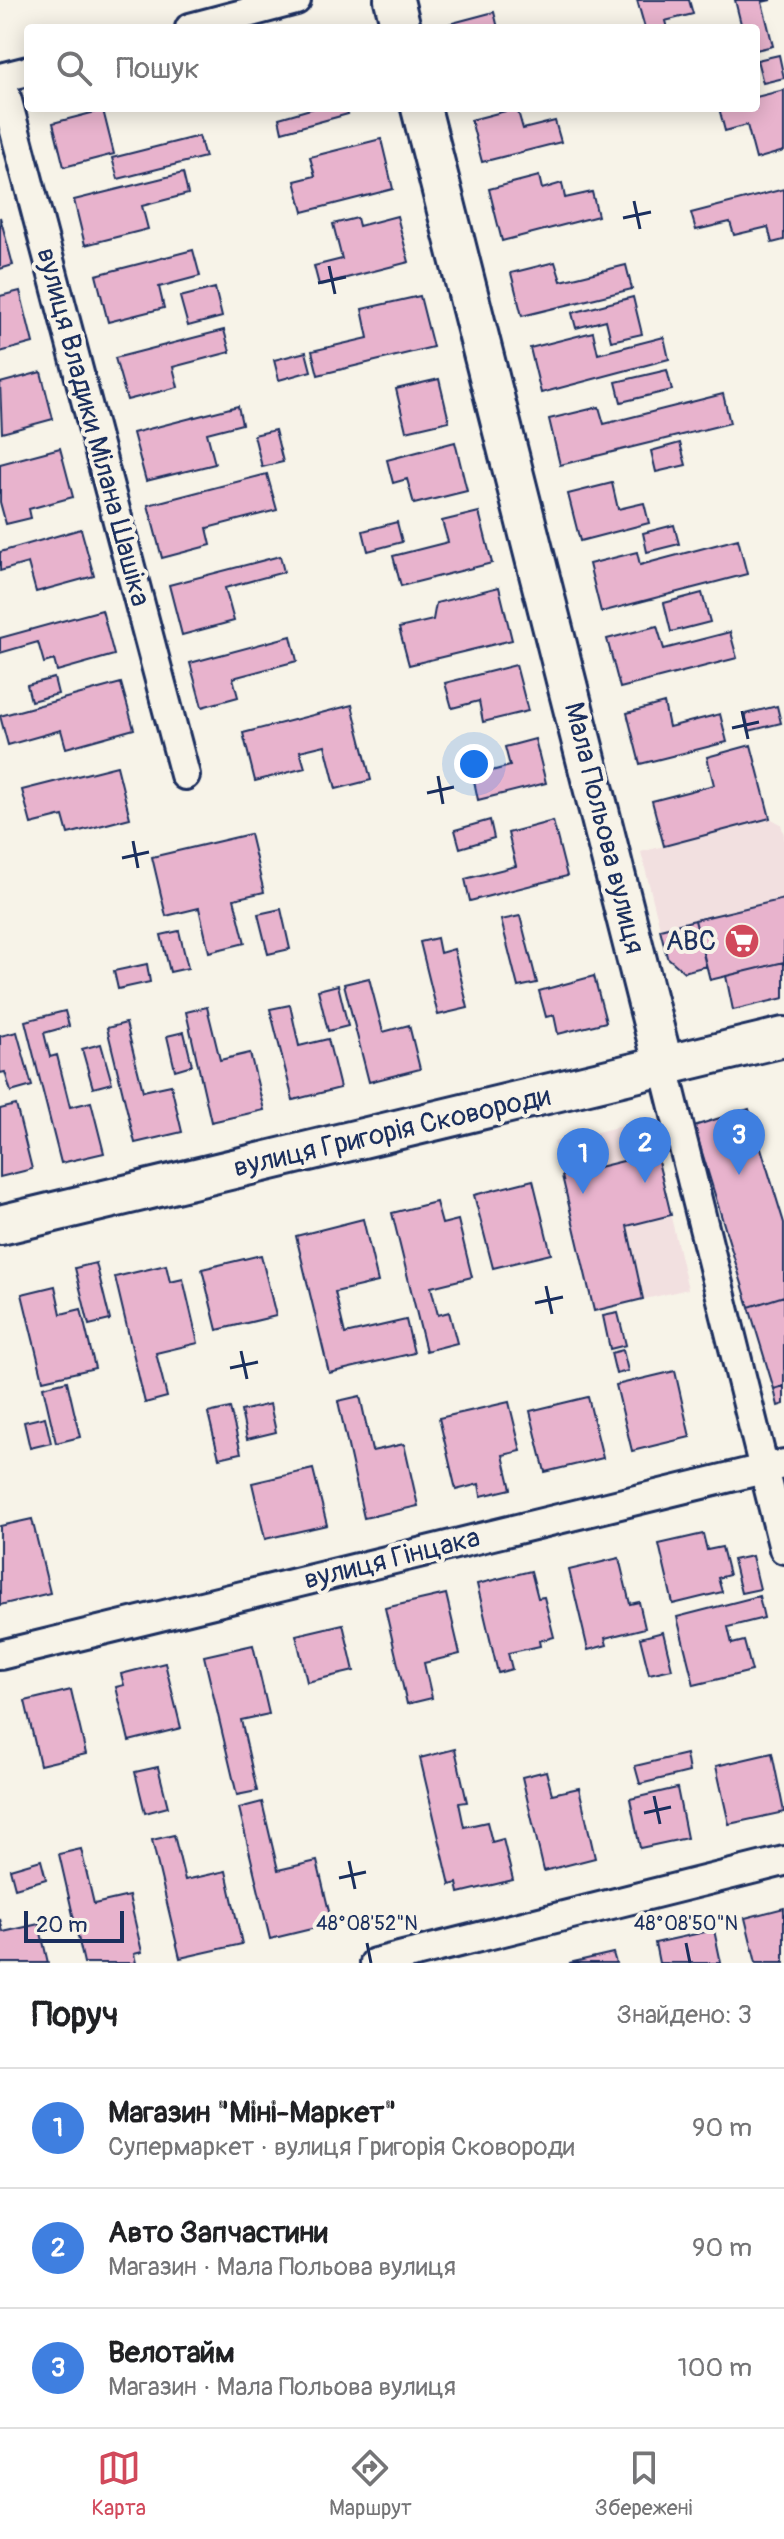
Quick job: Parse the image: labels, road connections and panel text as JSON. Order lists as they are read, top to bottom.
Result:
{
  "streets": {
    "street": [
      "вулиця Владики Мілана Шашіка",
      "Мала Польова вулиця",
      "вулиця Григорія Сковороди",
      "вулиця Гінцака"
    ]
  },
  "crossings": [
    ["Мала Польова вулиця", "вулиця Григорія Сковороди"],
    ["Мала Польова вулиця", "вулиця Гінцака"]
  ],
  "places": {
    "supermarket": ["ABC"]
  },
  "scale_bar": "20 m",
  "page": {
    "search": "Пошук",
    "pins": ["3", "2", "1"],
    "scale": "20 m",
    "heading": ["Поруч", "Знайдено: 3"],
    "list": [
      {
        "mark": "1",
        "name": "Магазин \"Міні-Маркет\"",
        "note": "Супермаркет · вулиця Григорія Сковороди",
        "value": "90 m"
      },
      {
        "mark": "2",
        "name": "Авто Запчастини",
        "note": "Магазин · Мала Польова вулиця",
        "value": "90 m"
      },
      {
        "mark": "3",
        "name": "Велотайм",
        "note": "Магазин · Мала Польова вулиця",
        "value": "100 m"
      }
    ],
    "nav": ["Карта", "Маршрут", "Збережені"]
  },
  "coordinates": ["48°08'52\"N", "48°08'50\"N"]
}
